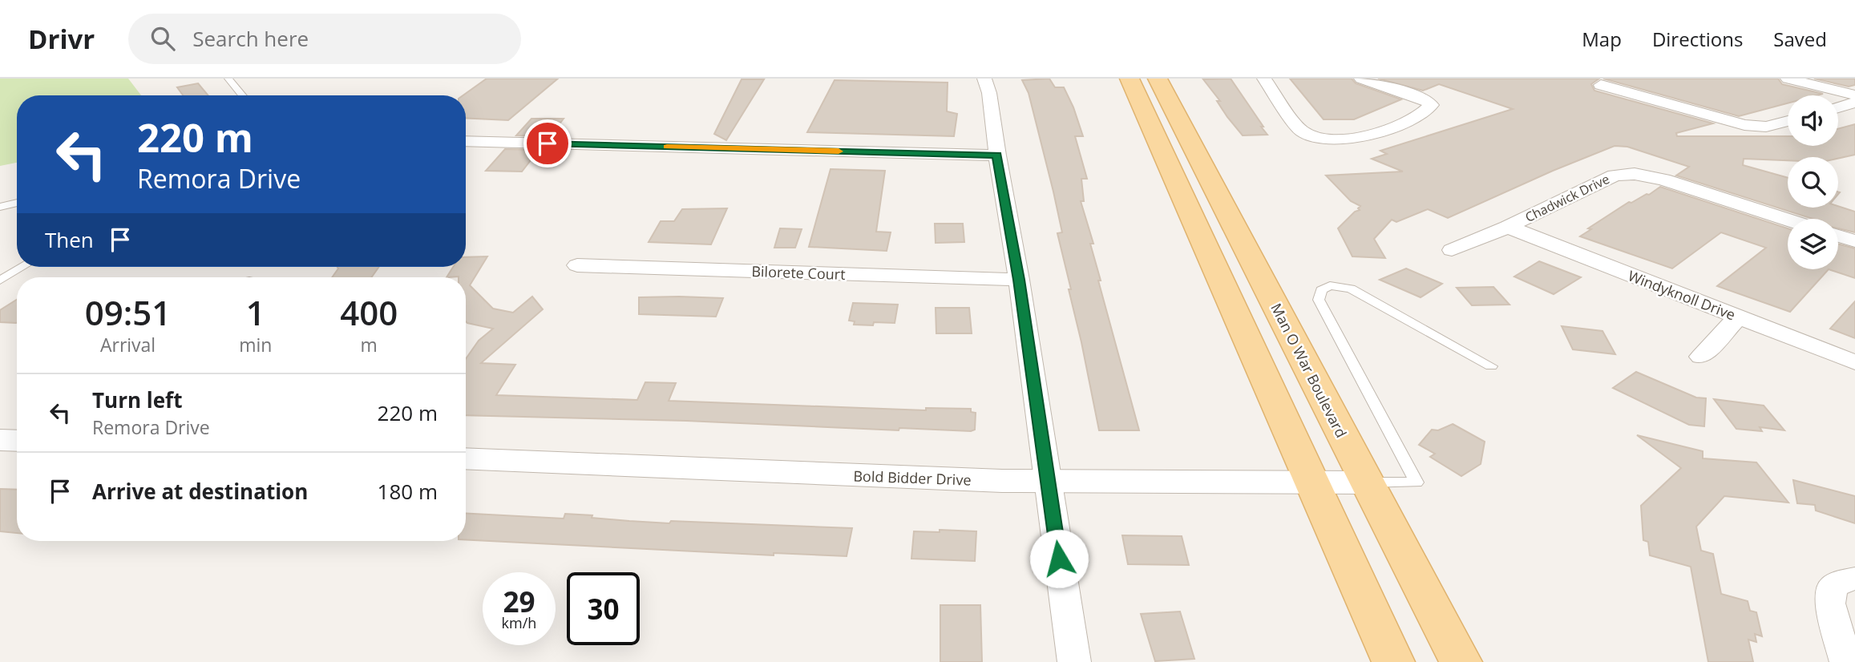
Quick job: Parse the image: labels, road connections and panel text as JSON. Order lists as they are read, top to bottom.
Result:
{
  "streets": {
    "main road": ["Man O War Boulevard"],
    "street": [
      "Chadwick Drive",
      "Bilorete Court",
      "Windyknoll Drive",
      "Bold Bidder Drive"
    ]
  },
  "crossings": [
    ["Chadwick Drive", "Windyknoll Drive"],
    ["Man O War Boulevard", "Bold Bidder Drive"]
  ],
  "page": {
    "header": "Drivr",
    "search": "Search here",
    "nav": ["Map", "Directions", "Saved"],
    "turn": ["220 m", "Remora Drive"],
    "then": "Then",
    "eta": [
      "09:51",
      "Arrival",
      "1",
      "min",
      "400",
      "m"
    ],
    "list": [
      {
        "name": "Turn left",
        "note": "Remora Drive",
        "value": "220 m"
      },
      {
        "name": "Arrive at destination",
        "value": "180 m"
      }
    ],
    "speed": "29 km/h",
    "limit": "30"
  }
}
